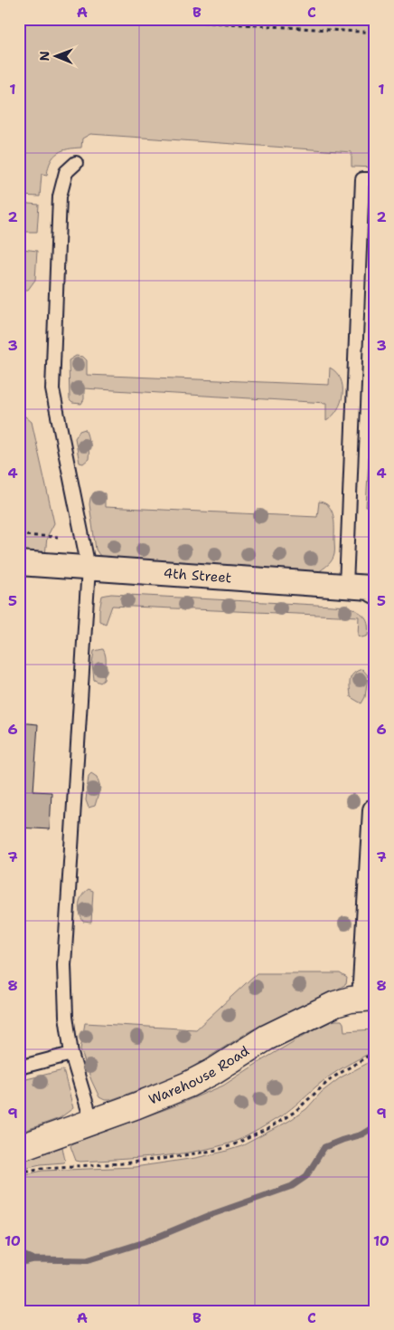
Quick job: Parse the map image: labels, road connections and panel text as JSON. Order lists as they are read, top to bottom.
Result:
{
  "streets": {
    "street": ["4th Street", "Warehouse Road"]
  },
  "north": "left",
  "grid": {
    "columns": ["A", "B", "C"],
    "rows": [
      "1",
      "2",
      "3",
      "4",
      "5",
      "6",
      "7",
      "8",
      "9",
      "10"
    ]
  }
}
